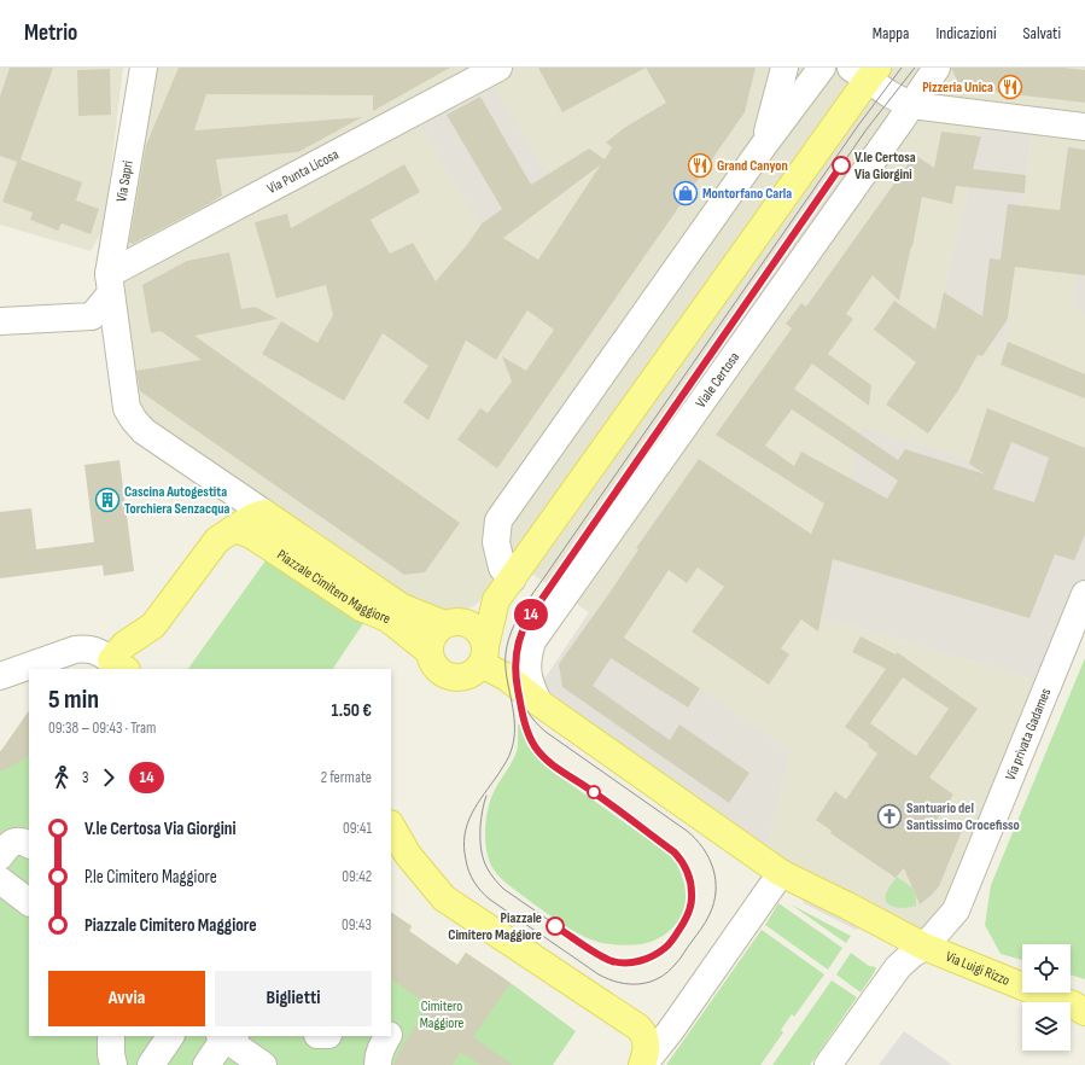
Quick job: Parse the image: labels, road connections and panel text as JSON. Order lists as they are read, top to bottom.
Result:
{
  "streets": {
    "main road": ["Piazzale Cimitero Maggiore", "Via Luigi Rizzo"],
    "street": [
      "Via Punta Licosa",
      "Via Sapri",
      "Viale Certosa",
      "Via privata Gadames"
    ]
  },
  "crossings": [
    ["Via Punta Licosa", "Via Sapri"],
    ["Via Punta Licosa", "Piazzale Cimitero Maggiore"],
    ["Via Sapri", "Piazzale Cimitero Maggiore"],
    ["Via privata Gadames", "Via Luigi Rizzo"]
  ],
  "parks": ["Cimitero Maggiore"],
  "places": {
    "restaurant": ["Pizzeria Unica", "Grand Canyon"],
    "other": ["V.le Certosa Via Giorgini", "Piazzale Cimitero Maggiore"],
    "shop": ["Montorfano Carla"],
    "building": ["Cascina Autogestita Torchiera Senzacqua"],
    "church": ["Santuario del Santissimo Crocefisso"]
  },
  "lines": ["tram line 14"],
  "page": {
    "header": "Metrio",
    "nav": ["Mappa", "Indicazioni", "Salvati"],
    "on_map": "14",
    "heading": ["5 min", "09:38 – 09:43 · Tram", "1.50 €"],
    "legs": ["3", "14", "2 fermate"],
    "list": [
      {
        "name": "V.le Certosa Via Giorgini",
        "value": "09:41"
      },
      {
        "name": "P.le Cimitero Maggiore",
        "value": "09:42"
      },
      {
        "name": "Piazzale Cimitero Maggiore",
        "value": "09:43"
      }
    ],
    "buttons": ["Avvia", "Biglietti"]
  }
}
